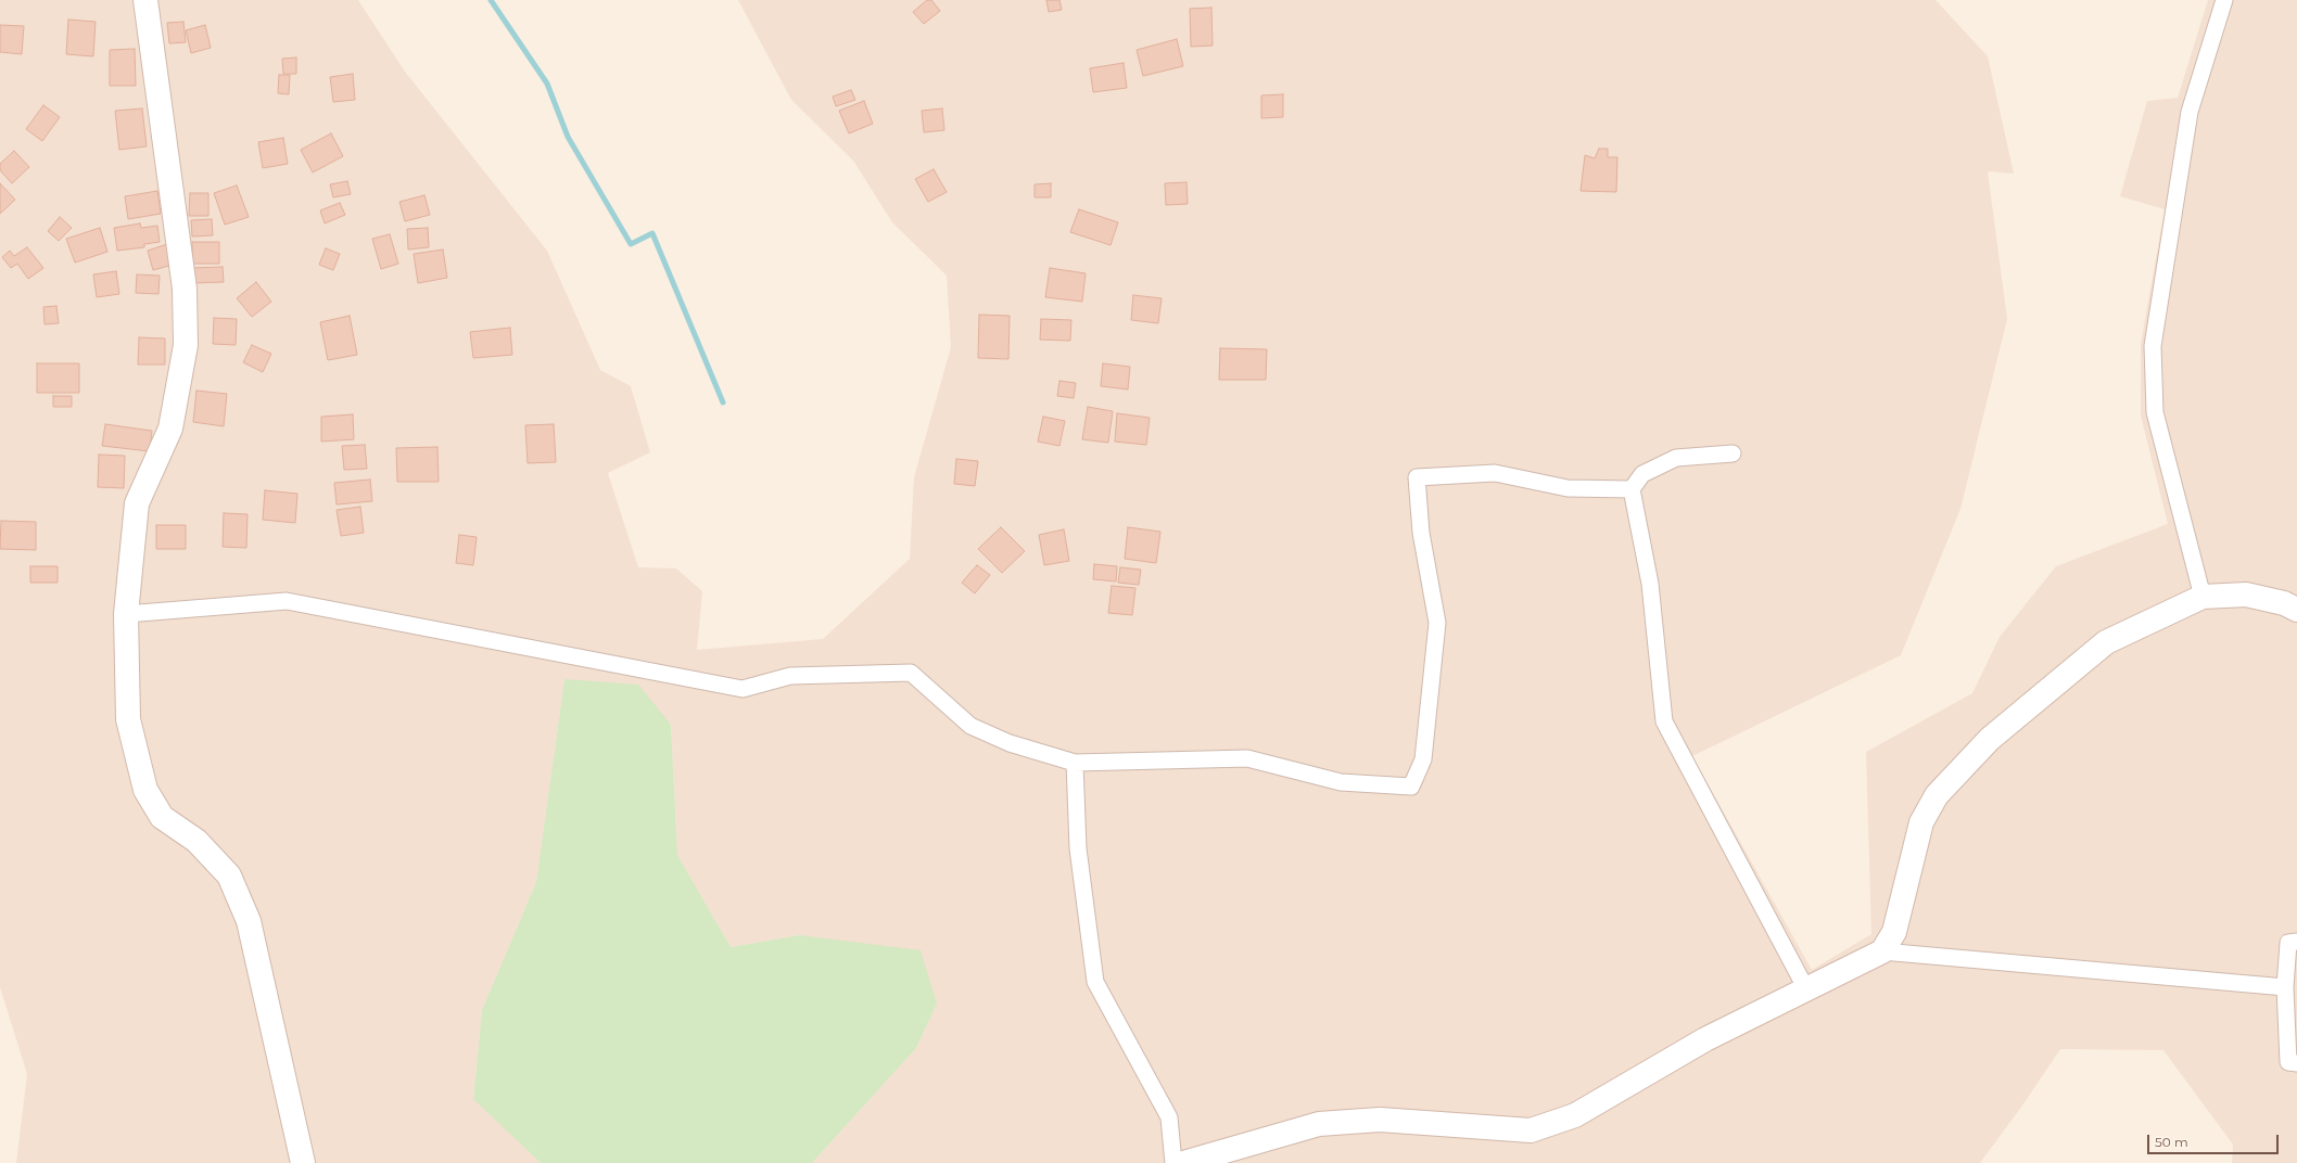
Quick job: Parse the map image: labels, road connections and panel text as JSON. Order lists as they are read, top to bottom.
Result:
{
  "scale_bar": "50 m"
}
